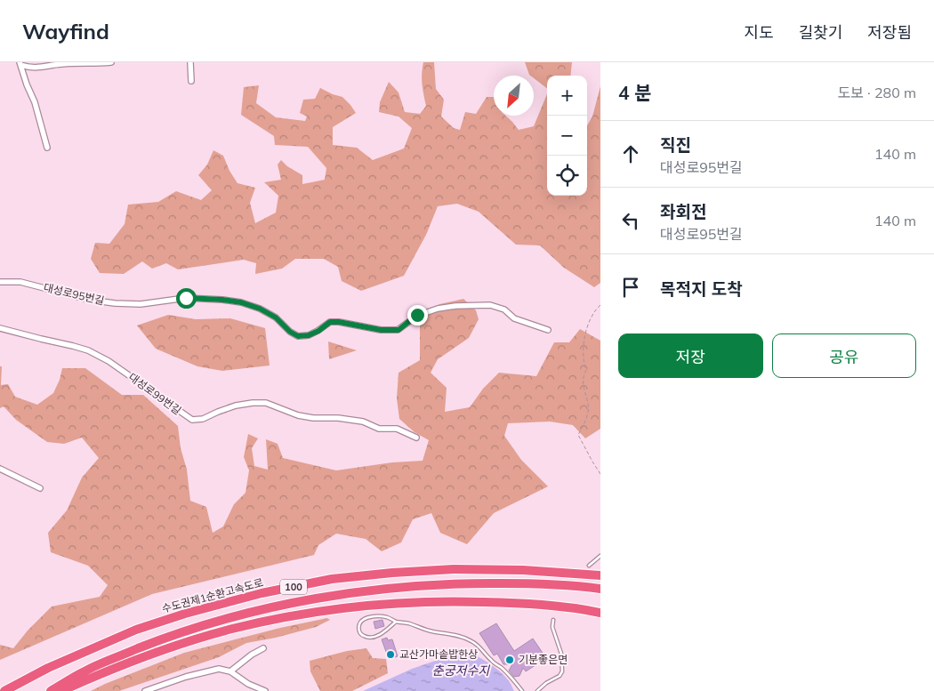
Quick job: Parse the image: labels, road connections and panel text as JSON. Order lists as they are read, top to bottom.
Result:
{
  "streets": {
    "highway": ["100", "수도권제1순환고속도로"],
    "street": ["대성로95번길", "대성로99번길"]
  },
  "water": ["춘궁저수지"],
  "places": ["교산가마솥밥한상", "기분좋은면"],
  "north": "bottom left",
  "page": {
    "header": "Wayfind",
    "nav": ["지도", "길찾기", "저장됨"],
    "heading": ["4 분", "도보 · 280 m"],
    "map_buttons": ["+", "−"],
    "list": [
      ["직진", "대성로95번길", "140 m"],
      ["좌회전", "대성로95번길", "140 m"],
      "목적지 도착"
    ],
    "buttons": ["저장", "공유"]
  }
}
